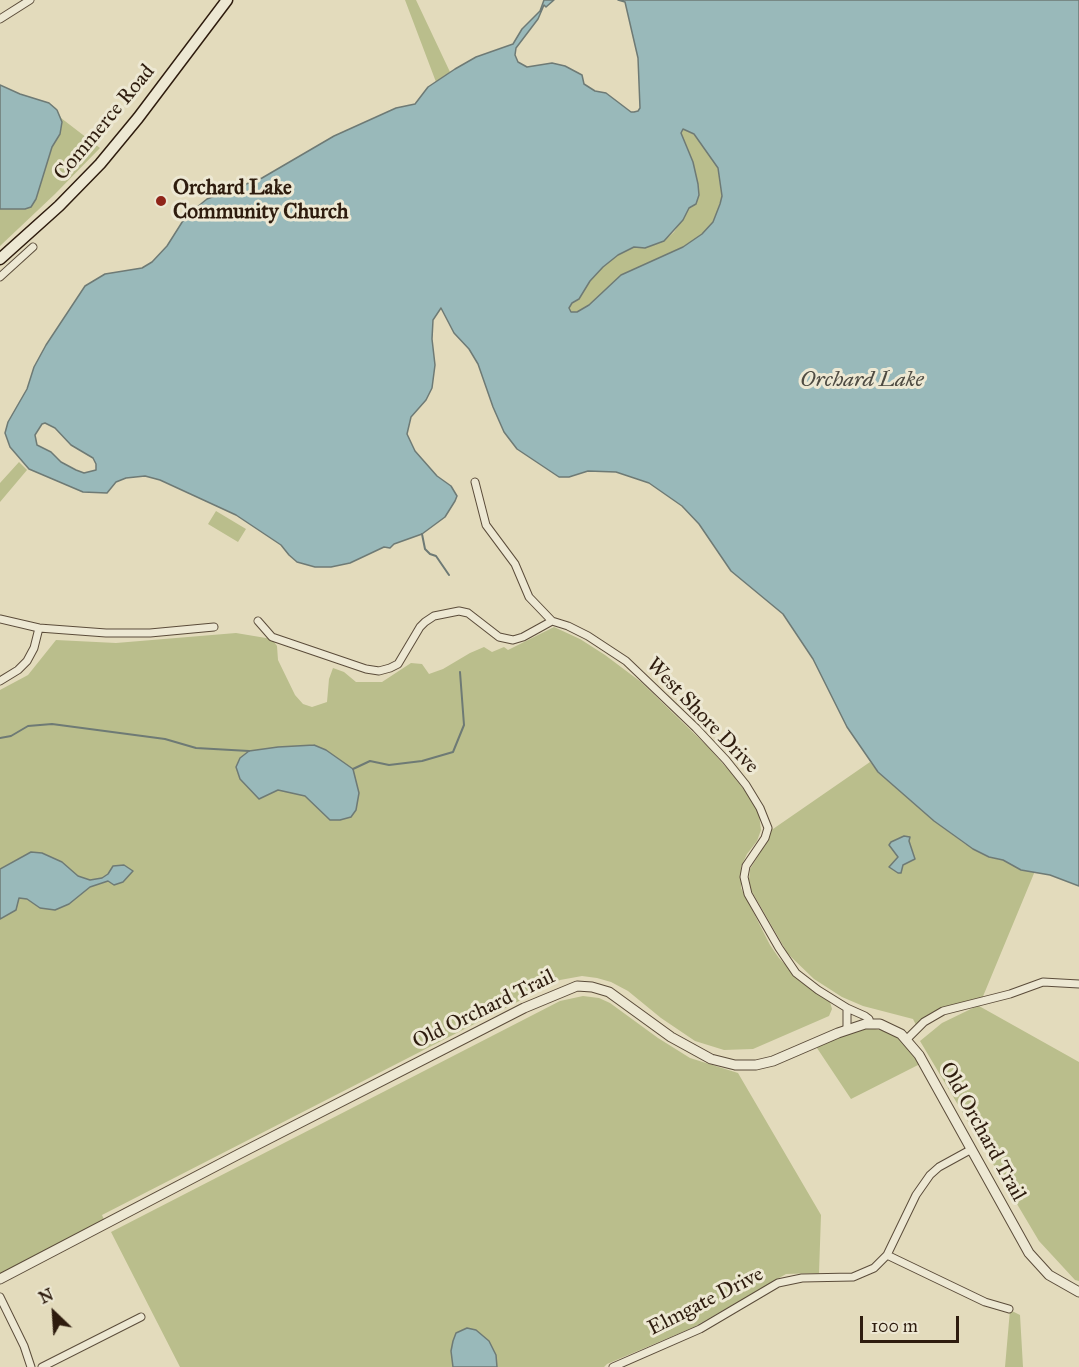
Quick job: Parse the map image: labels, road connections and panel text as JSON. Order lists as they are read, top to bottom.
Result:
{
  "streets": {
    "main road": ["Commerce Road"],
    "street": ["West Shore Drive", "Old Orchard Trail", "Elmgate Drive"]
  },
  "crossings": [
    ["West Shore Drive", "Old Orchard Trail"],
    ["Old Orchard Trail", "Elmgate Drive"]
  ],
  "water": ["Orchard Lake"],
  "places": ["Orchard Lake Community Church"],
  "scale_bar": "100 m",
  "north": "top left"
}
